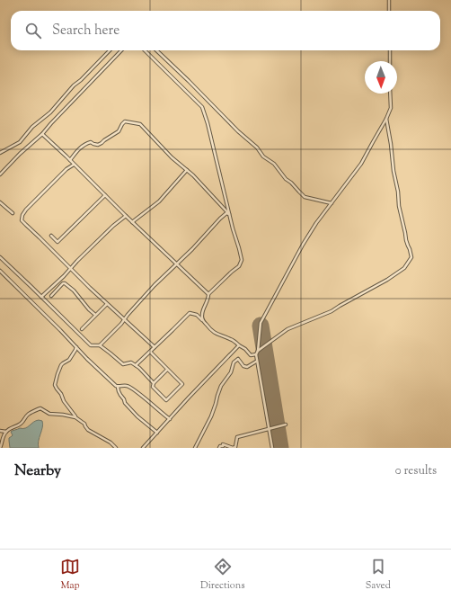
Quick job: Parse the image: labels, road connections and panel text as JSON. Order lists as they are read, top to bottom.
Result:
{
  "north": "bottom",
  "page": {
    "search": "Search here",
    "heading": ["Nearby", "0 results"],
    "nav": ["Map", "Directions", "Saved"]
  }
}
